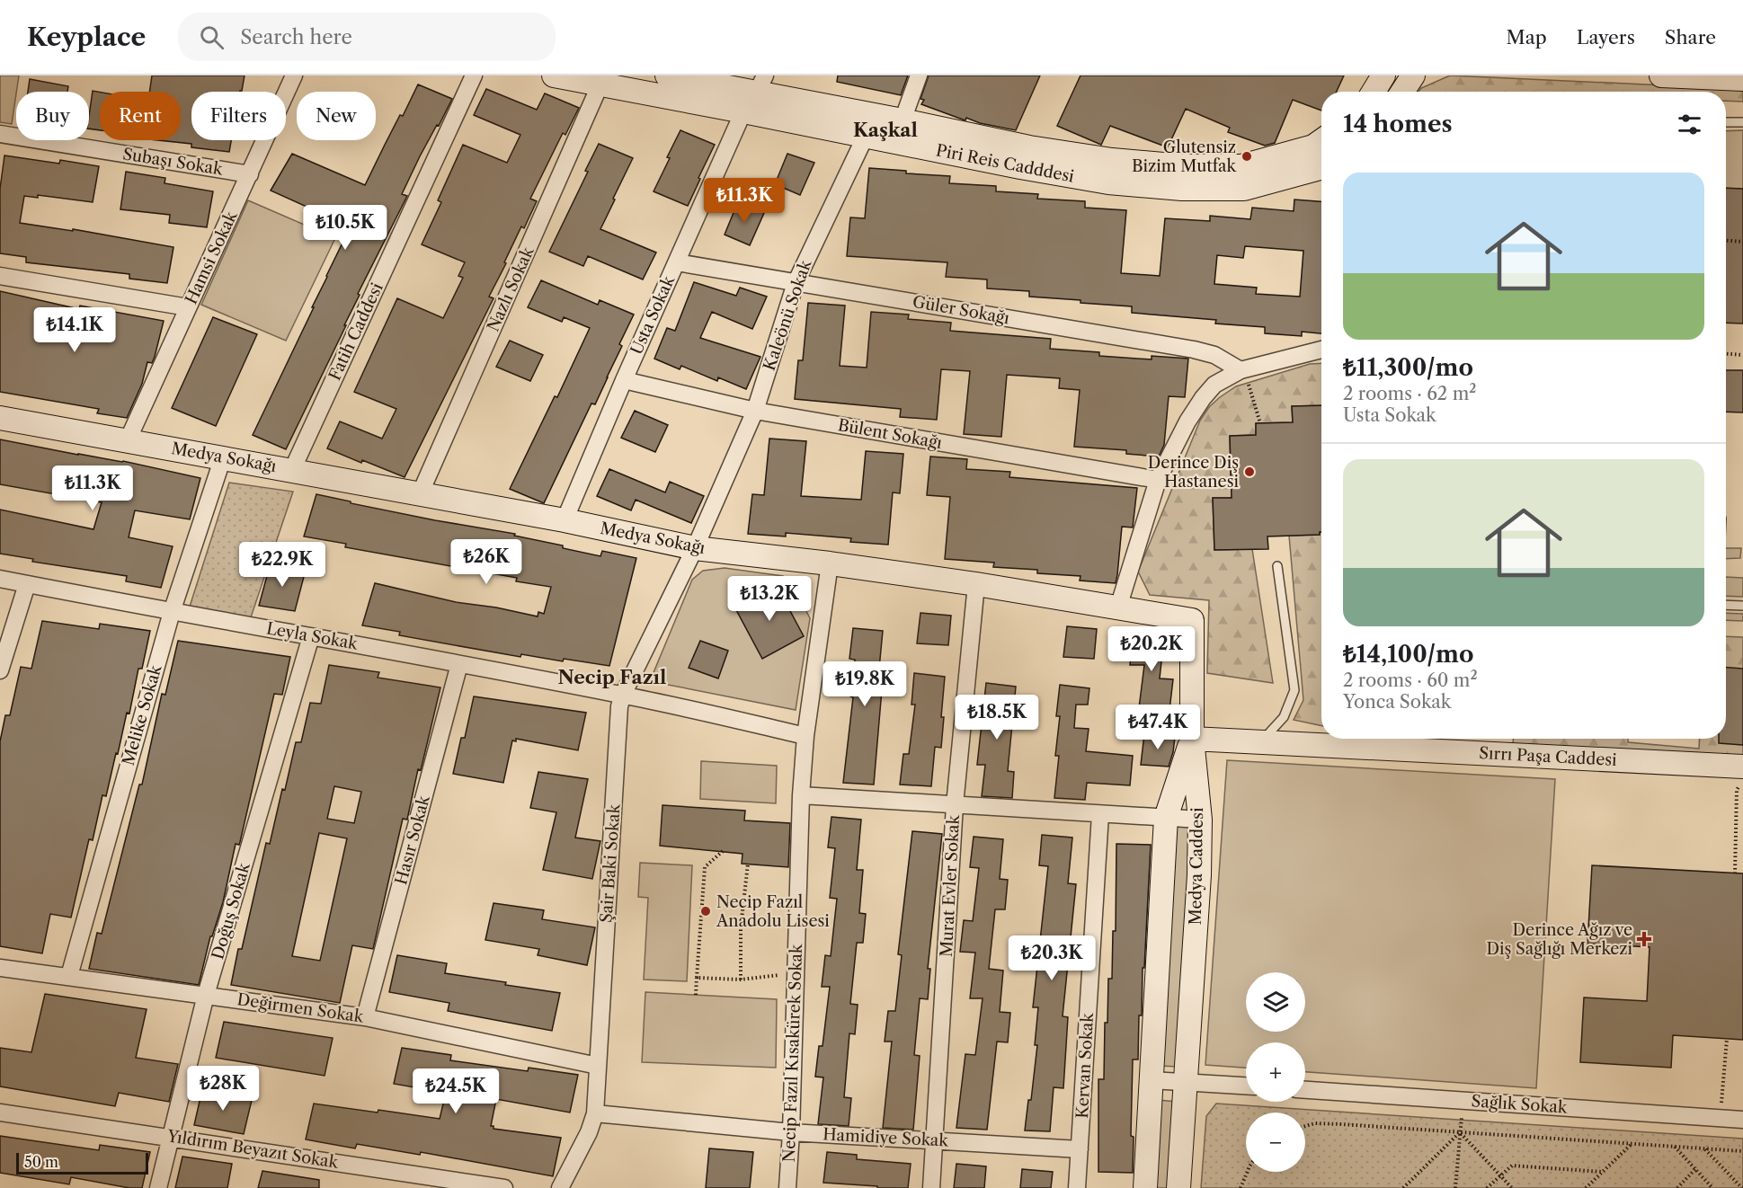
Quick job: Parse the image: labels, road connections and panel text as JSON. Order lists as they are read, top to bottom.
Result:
{
  "streets": {
    "main road": [
      "Piri Reis Cadddesi",
      "Medya Sokağı",
      "Sırrı Paşa Caddesi",
      "Medya Caddesi"
    ],
    "street": [
      "Subaşı Sokak",
      "Hamsi Sokak",
      "Nazlı Sokak",
      "Güler Sokağı",
      "Usta Sokak",
      "Kaleönü Sokak",
      "Fatih Caddesi",
      "Bülent Sokağı",
      "Leyla Sokak",
      "Melike Sokak",
      "Hasır Sokak",
      "Şair Baki Sokak",
      "Murat Evler Sokak",
      "Doğuş Sokak",
      "Değirmen Sokak",
      "Necip Fazıl Kısakürek Sokak",
      "Kervan Sokak",
      "Sağlık Sokak",
      "Hamidiye Sokak",
      "Yıldırım Beyazıt Sokak"
    ]
  },
  "crossings": [
    ["Subaşı Sokak", "Hamsi Sokak"],
    ["Piri Reis Cadddesi", "Nazlı Sokak"],
    ["Piri Reis Cadddesi", "Usta Sokak"],
    ["Piri Reis Cadddesi", "Kaleönü Sokak"],
    ["Hamsi Sokak", "Medya Sokağı"],
    ["Nazlı Sokak", "Medya Sokağı"],
    ["Güler Sokağı", "Usta Sokak"],
    ["Güler Sokağı", "Kaleönü Sokak"],
    ["Usta Sokak", "Bülent Sokağı"],
    ["Usta Sokak", "Medya Sokağı"],
    ["Kaleönü Sokak", "Bülent Sokağı"],
    ["Kaleönü Sokak", "Medya Sokağı"],
    ["Kaleönü Sokak", "Şair Baki Sokak"],
    ["Fatih Caddesi", "Medya Sokağı"],
    ["Medya Sokağı", "Melike Sokak"],
    ["Medya Sokağı", "Sırrı Paşa Caddesi"],
    ["Medya Sokağı", "Şair Baki Sokak"],
    ["Medya Sokağı", "Medya Caddesi"],
    ["Medya Sokağı", "Murat Evler Sokak"],
    ["Medya Sokağı", "Necip Fazıl Kısakürek Sokak"],
    ["Leyla Sokak", "Melike Sokak"],
    ["Leyla Sokak", "Hasır Sokak"],
    ["Leyla Sokak", "Şair Baki Sokak"],
    ["Leyla Sokak", "Doğuş Sokak"],
    ["Leyla Sokak", "Necip Fazıl Kısakürek Sokak"],
    ["Melike Sokak", "Değirmen Sokak"],
    ["Sırrı Paşa Caddesi", "Medya Caddesi"],
    ["Hasır Sokak", "Değirmen Sokak"],
    ["Şair Baki Sokak", "Değirmen Sokak"],
    ["Şair Baki Sokak", "Hamidiye Sokak"],
    ["Murat Evler Sokak", "Hamidiye Sokak"],
    ["Doğuş Sokak", "Değirmen Sokak"],
    ["Doğuş Sokak", "Yıldırım Beyazıt Sokak"],
    ["Necip Fazıl Kısakürek Sokak", "Hamidiye Sokak"],
    ["Kervan Sokak", "Hamidiye Sokak"]
  ],
  "districts": ["Kaşkal", "Necip Fazıl"],
  "places": {
    "other": ["Glutensiz Bizim Mutfak", "Derince Diş Hastanesi", "Necip Fazıl Anadolu Lisesi"],
    "health": ["Derince Ağız ve Diş Sağlığı Merkezi"]
  },
  "scale_bar": "50 m",
  "page": {
    "header": "Keyplace",
    "search": "Search here",
    "nav": ["Map", "Layers", "Share"],
    "chip": [
      "Buy",
      "Rent",
      "Filters",
      "New"
    ],
    "heading": "14 homes",
    "list": [
      {
        "name": "₺11,300/mo",
        "note": "2 rooms · 62 m² · Usta Sokak"
      },
      {
        "name": "₺14,100/mo",
        "note": "2 rooms · 60 m² · Yonca Sokak"
      }
    ],
    "price": [
      "₺11.3K",
      "₺10.5K",
      "₺14.1K",
      "₺11.3K",
      "₺26K",
      "₺22.9K",
      "₺13.2K",
      "₺20.2K",
      "₺19.8K",
      "₺18.5K",
      "₺47.4K",
      "₺20.3K",
      "₺28K",
      "₺24.5K"
    ],
    "map_buttons": ["+", "−"],
    "scale": "50 m"
  }
}
